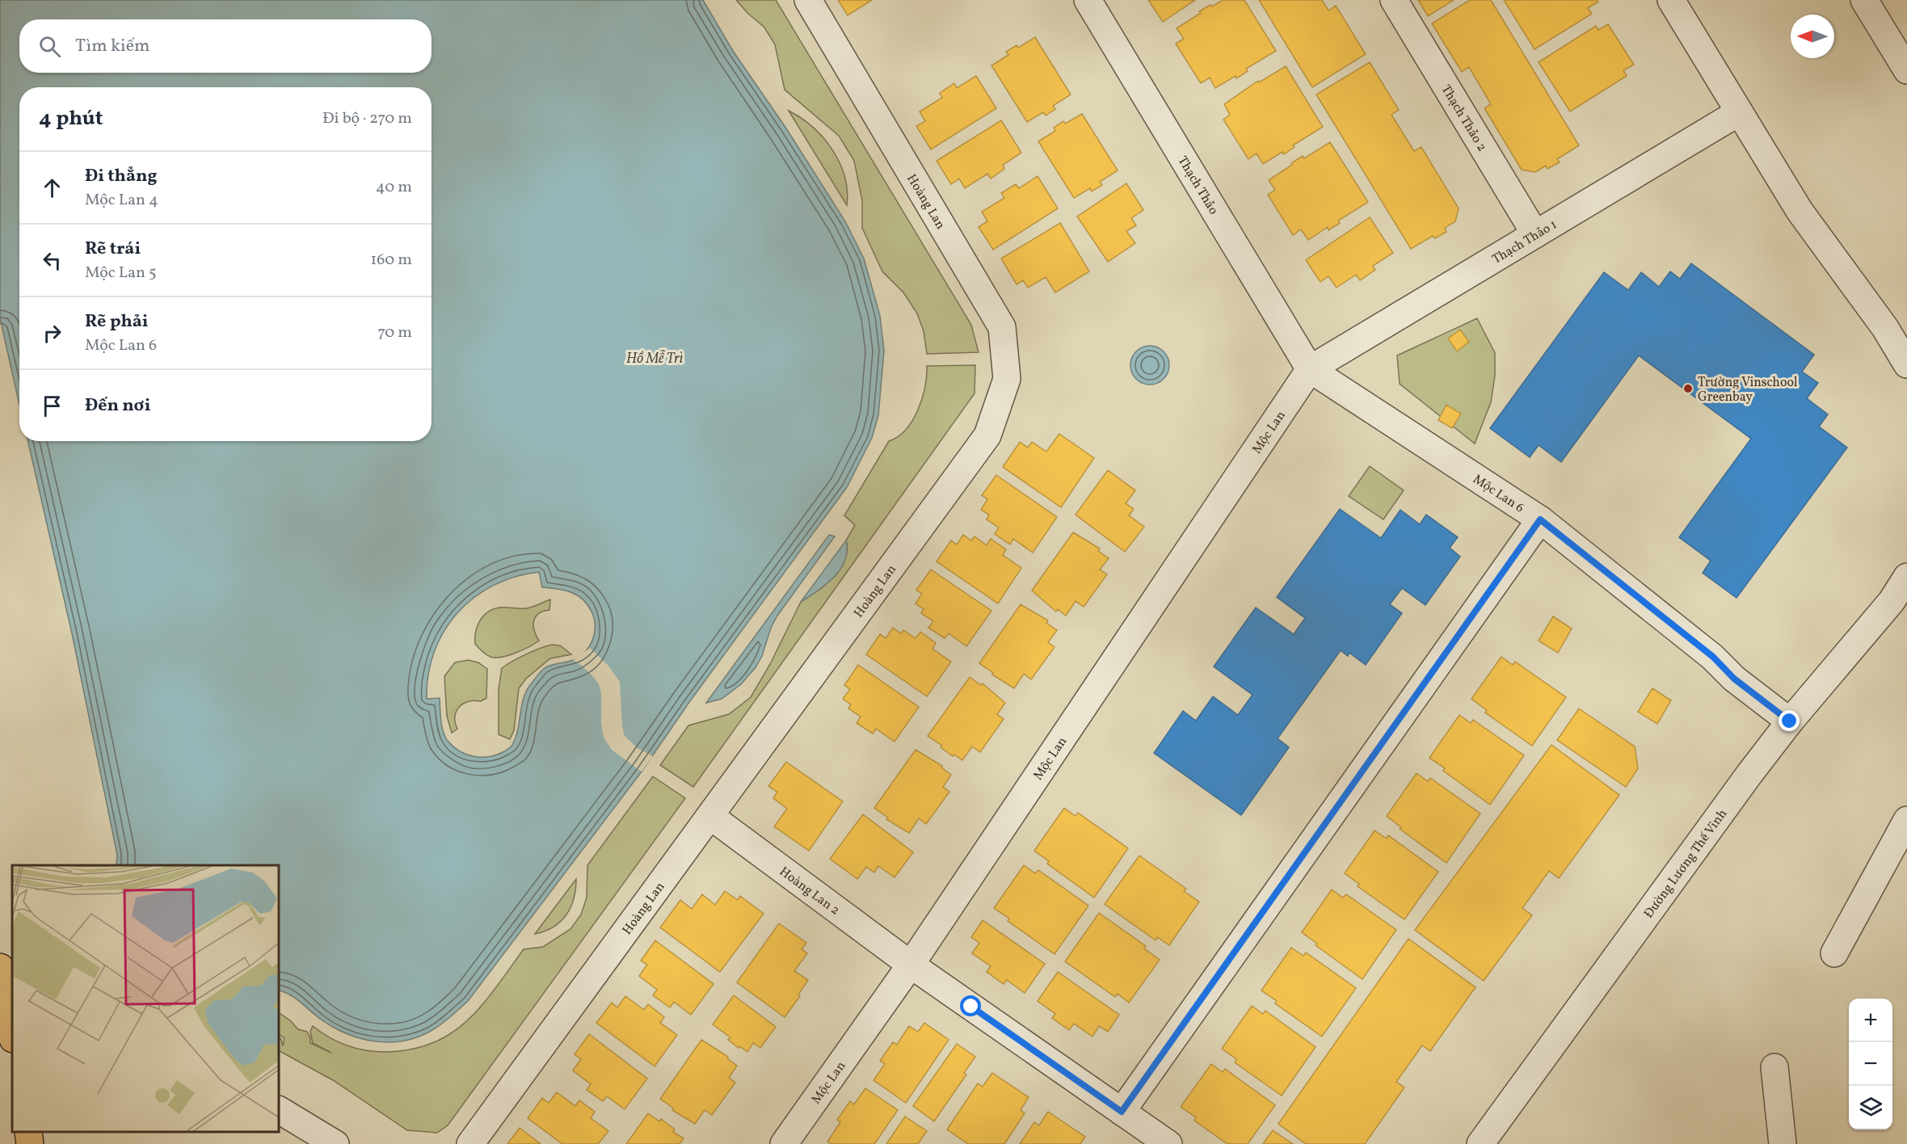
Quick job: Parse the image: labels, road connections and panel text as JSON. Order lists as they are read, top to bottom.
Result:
{
  "streets": {
    "street": [
      "Thạch Thảo 2",
      "Thạch Thảo",
      "Hoàng Lan",
      "Thạch Thảo 1",
      "Mộc Lan",
      "Mộc Lan 6",
      "Đường Lương Thế Vinh",
      "Hoàng Lan 2"
    ]
  },
  "crossings": [
    ["Thạch Thảo 2", "Thạch Thảo 1"],
    ["Thạch Thảo", "Thạch Thảo 1"],
    ["Thạch Thảo", "Mộc Lan"],
    ["Thạch Thảo", "Mộc Lan 6"],
    ["Hoàng Lan", "Hoàng Lan 2"],
    ["Thạch Thảo 1", "Mộc Lan"],
    ["Thạch Thảo 1", "Mộc Lan 6"],
    ["Mộc Lan", "Mộc Lan 6"],
    ["Mộc Lan", "Hoàng Lan 2"],
    ["Mộc Lan 6", "Đường Lương Thế Vinh"]
  ],
  "water": ["Hồ Mễ Trì"],
  "places": ["Trường Vinschool Greenbay"],
  "north": "left",
  "page": {
    "search": "Tìm kiếm",
    "heading": ["4 phút", "Đi bộ · 270 m"],
    "list": [
      ["Đi thẳng", "Mộc Lan 4", "40 m"],
      ["Rẽ trái", "Mộc Lan 5", "160 m"],
      ["Rẽ phải", "Mộc Lan 6", "70 m"],
      "Đến nơi"
    ],
    "map_buttons": ["+", "−"]
  }
}
